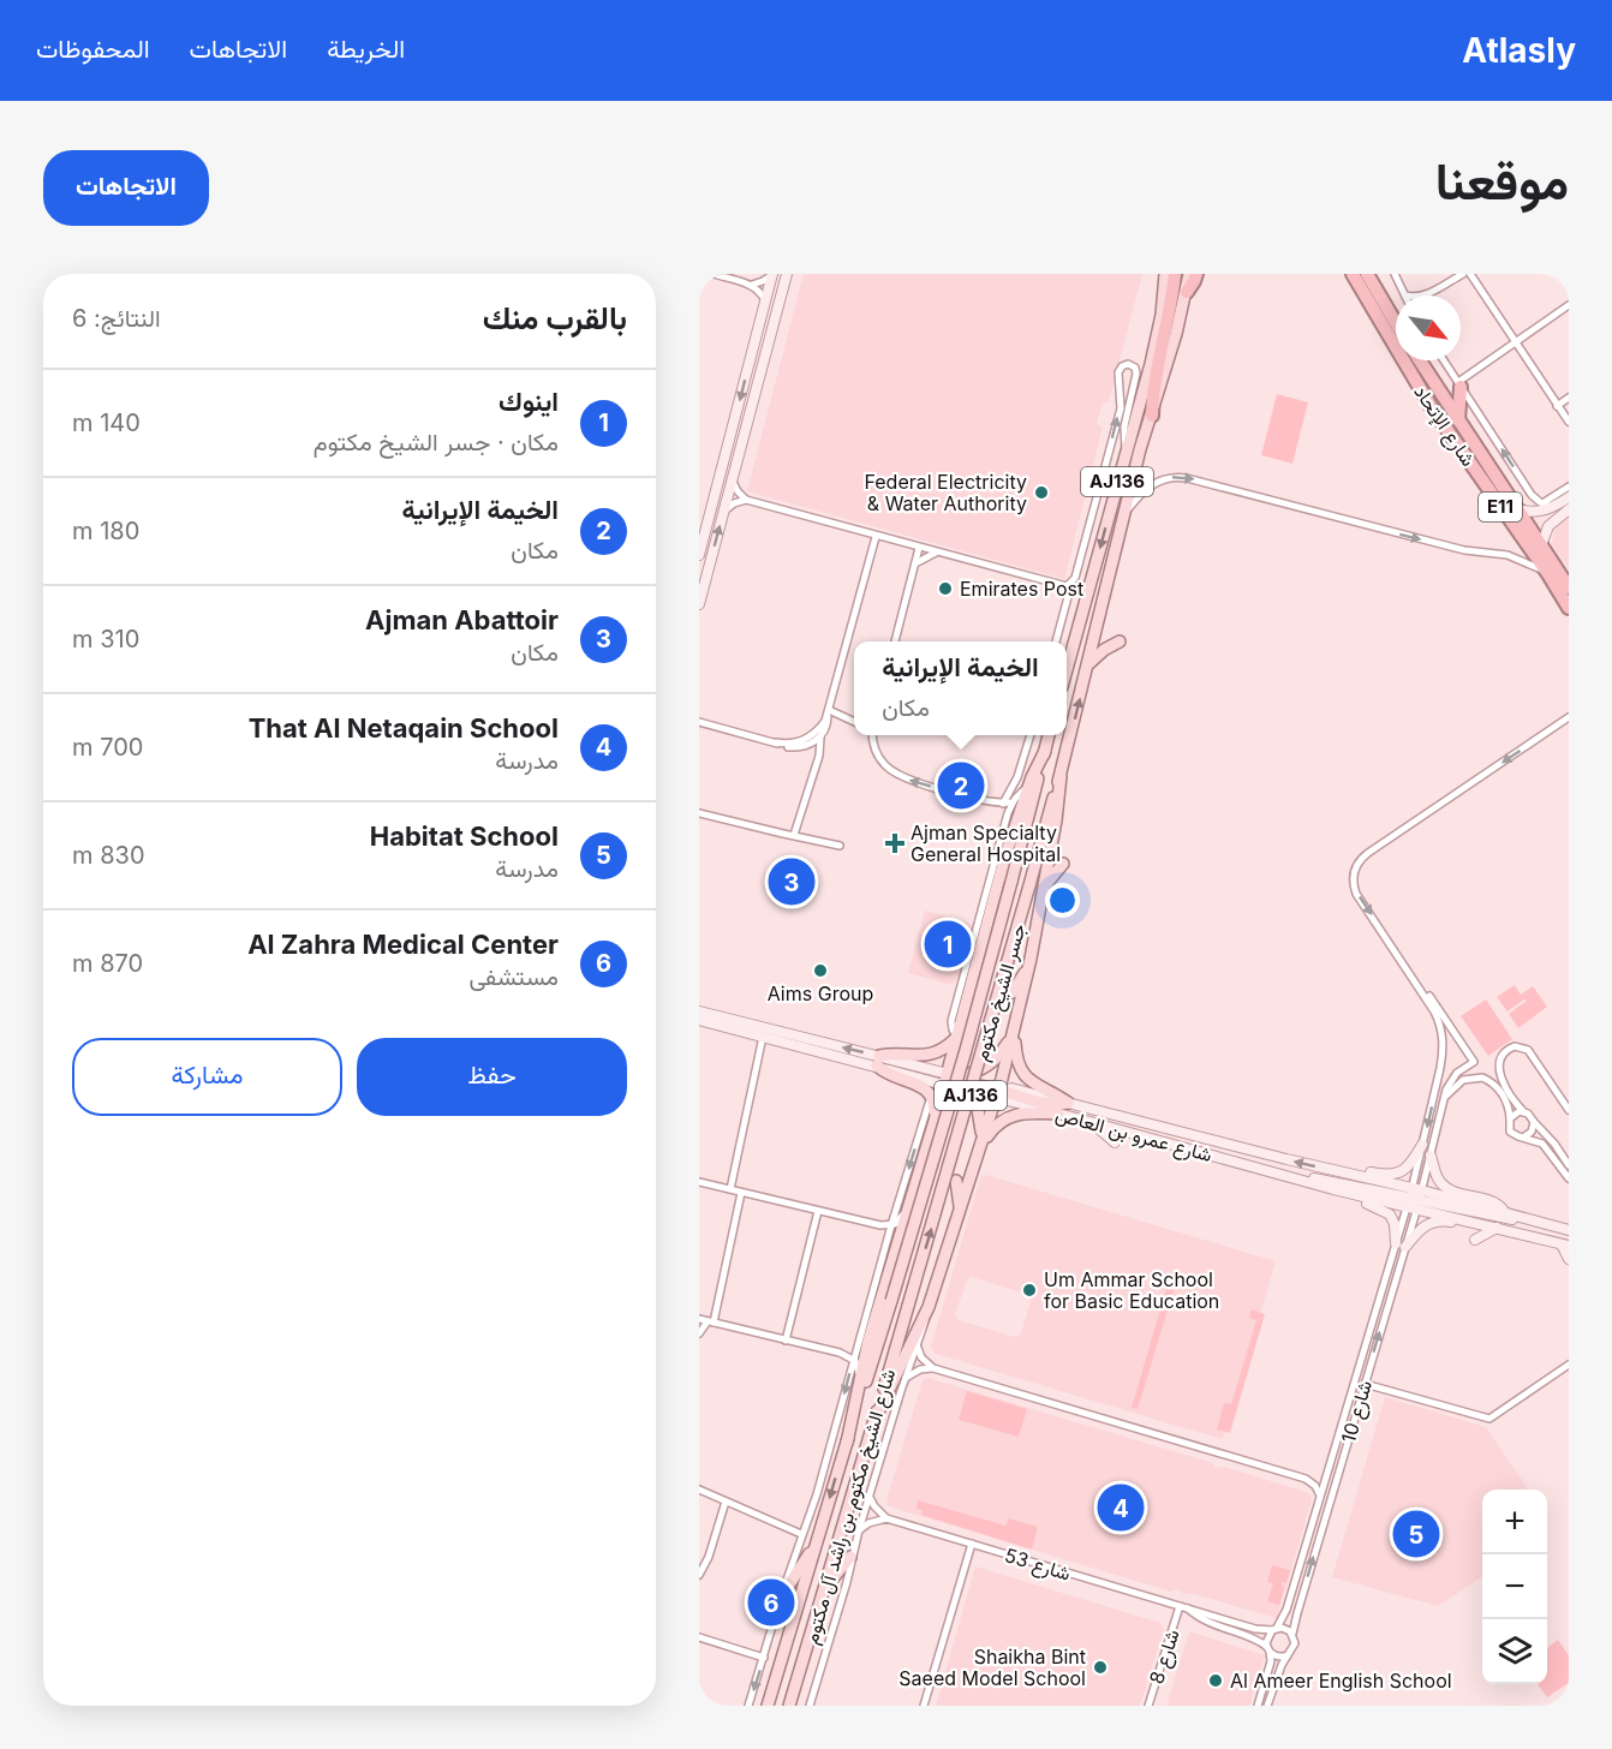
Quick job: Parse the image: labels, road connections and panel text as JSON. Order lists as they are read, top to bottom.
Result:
{
  "streets": {
    "highway": ["شارع الإتحاد", "E11"],
    "main road": [
      "AJ136",
      "جسر الشيخ مكتوم",
      "شارع عمرو بن العاص",
      "شارع الشيخ مكتوم بن راشد آل مكتوم"
    ],
    "street": ["شارع 10", "شارع 53", "شارع 8"]
  },
  "crossings": [
    ["AJ136", "جسر الشيخ مكتوم"],
    ["جسر الشيخ مكتوم", "شارع الشيخ مكتوم بن راشد آل مكتوم"],
    ["شارع عمرو بن العاص", "شارع 10"],
    ["شارع 10", "شارع 53"],
    ["شارع 53", "شارع 8"]
  ],
  "places": {
    "other": [
      "Federal Electricity & Water Authority",
      "Emirates Post",
      "Aims Group",
      "Um Ammar School for Basic Education",
      "Shaikha Bint Saeed Model School",
      "Al Ameer English School"
    ],
    "health": ["Ajman Specialty General Hospital"]
  },
  "north": "bottom right",
  "page": {
    "header": "Atlasly",
    "nav": ["الخريطة", "الاتجاهات", "المحفوظات"],
    "title": "موقعنا",
    "buttons": [
      "الاتجاهات",
      ["حفظ", "مشاركة"]
    ],
    "heading": ["بالقرب منك", "النتائج: 6"],
    "list": [
      {
        "mark": "1",
        "name": "اينوك",
        "note": "مكان · جسر الشيخ مكتوم",
        "value": "140 m"
      },
      {
        "mark": "2",
        "name": "الخيمة الإيرانية",
        "note": "مكان",
        "value": "180 m"
      },
      {
        "mark": "3",
        "name": "Ajman Abattoir",
        "note": "مكان",
        "value": "310 m"
      },
      {
        "mark": "4",
        "name": "That Al Netaqain School",
        "note": "مدرسة",
        "value": "700 m"
      },
      {
        "mark": "5",
        "name": "Habitat School",
        "note": "مدرسة",
        "value": "830 m"
      },
      {
        "mark": "6",
        "name": "Al Zahra Medical Center",
        "note": "مستشفى",
        "value": "870 m"
      }
    ],
    "popup": ["الخيمة الإيرانية", "مكان"],
    "pins": [
      "2",
      "3",
      "1",
      "4",
      "5",
      "6"
    ],
    "map_buttons": ["+", "−"]
  }
}
